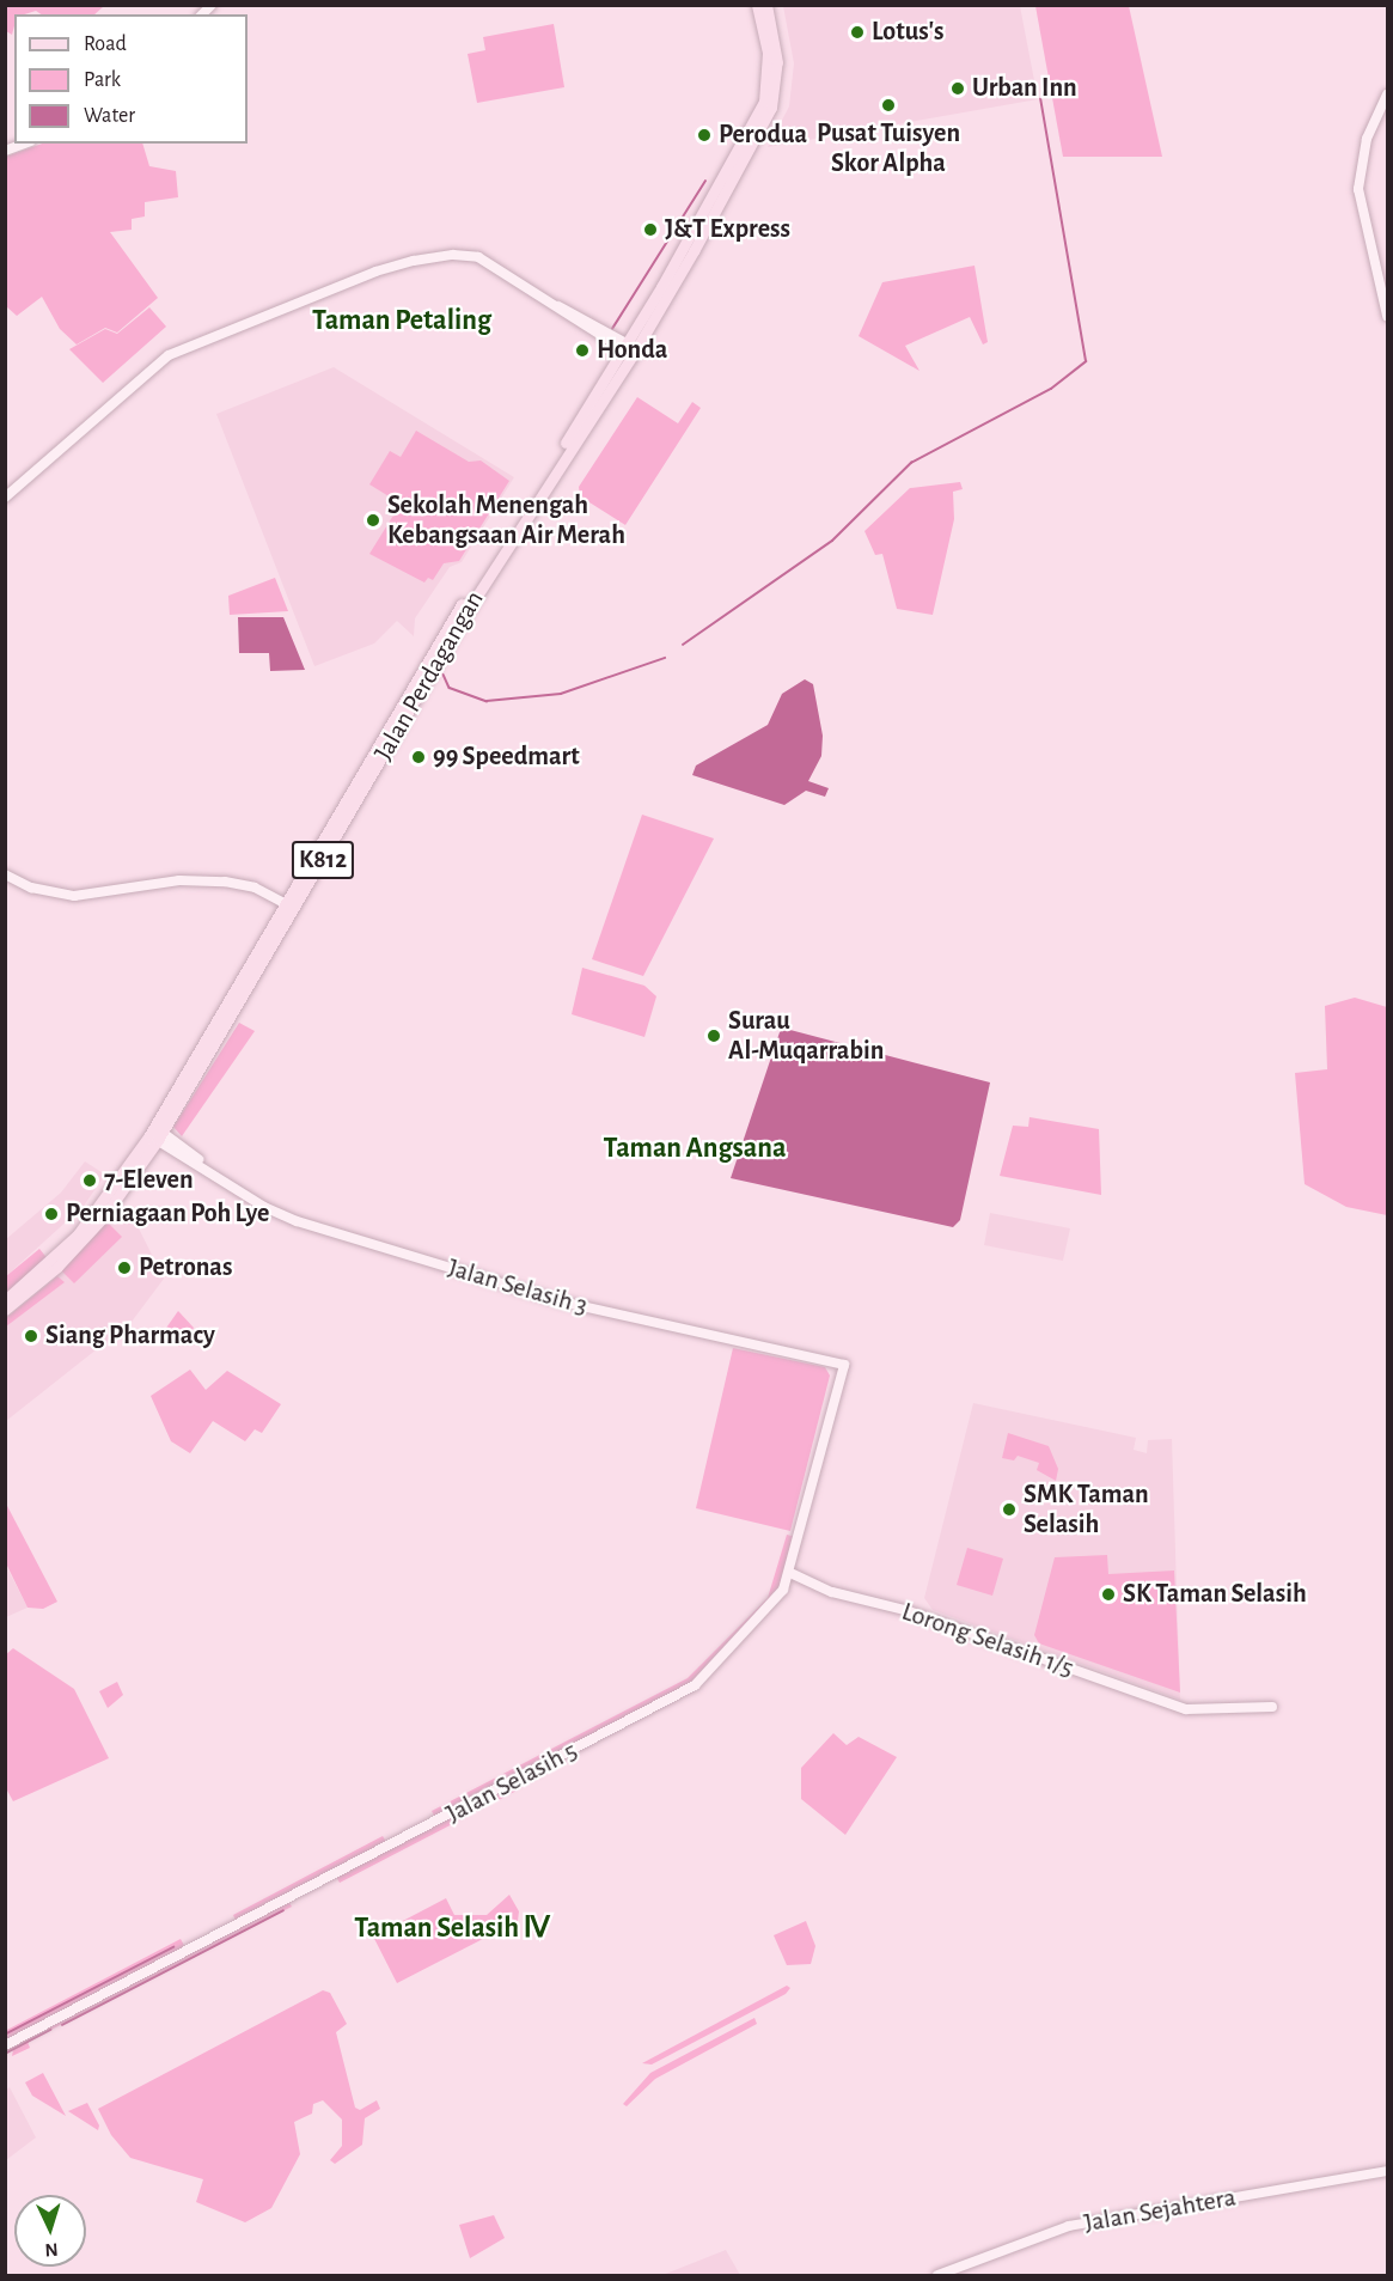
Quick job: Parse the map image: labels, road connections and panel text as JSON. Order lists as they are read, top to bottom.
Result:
{
  "streets": {
    "main road": ["Jalan Perdagangan", "K812"],
    "street": [
      "Jalan Selasih 3",
      "Lorong Selasih 1/5",
      "Jalan Selasih 5",
      "Jalan Sejahtera"
    ]
  },
  "crossings": [
    ["Jalan Perdagangan", "Jalan Selasih 3"],
    ["Jalan Selasih 3", "Jalan Selasih 5"],
    ["Lorong Selasih 1/5", "Jalan Selasih 5"]
  ],
  "districts": ["Taman Petaling", "Taman Angsana", "Taman Selasih Ⅳ"],
  "places": [
    "Lotus's",
    "Urban Inn",
    "Pusat Tuisyen Skor Alpha",
    "Perodua",
    "J&T Express",
    "Honda",
    "Sekolah Menengah Kebangsaan Air Merah",
    "99 Speedmart",
    "Surau Al-Muqarrabin",
    "7-Eleven",
    "Perniagaan Poh Lye",
    "Petronas",
    "Siang Pharmacy",
    "SMK Taman Selasih",
    "SK Taman Selasih"
  ],
  "legend": ["Road", "Park", "Water"],
  "north": "bottom"
}
